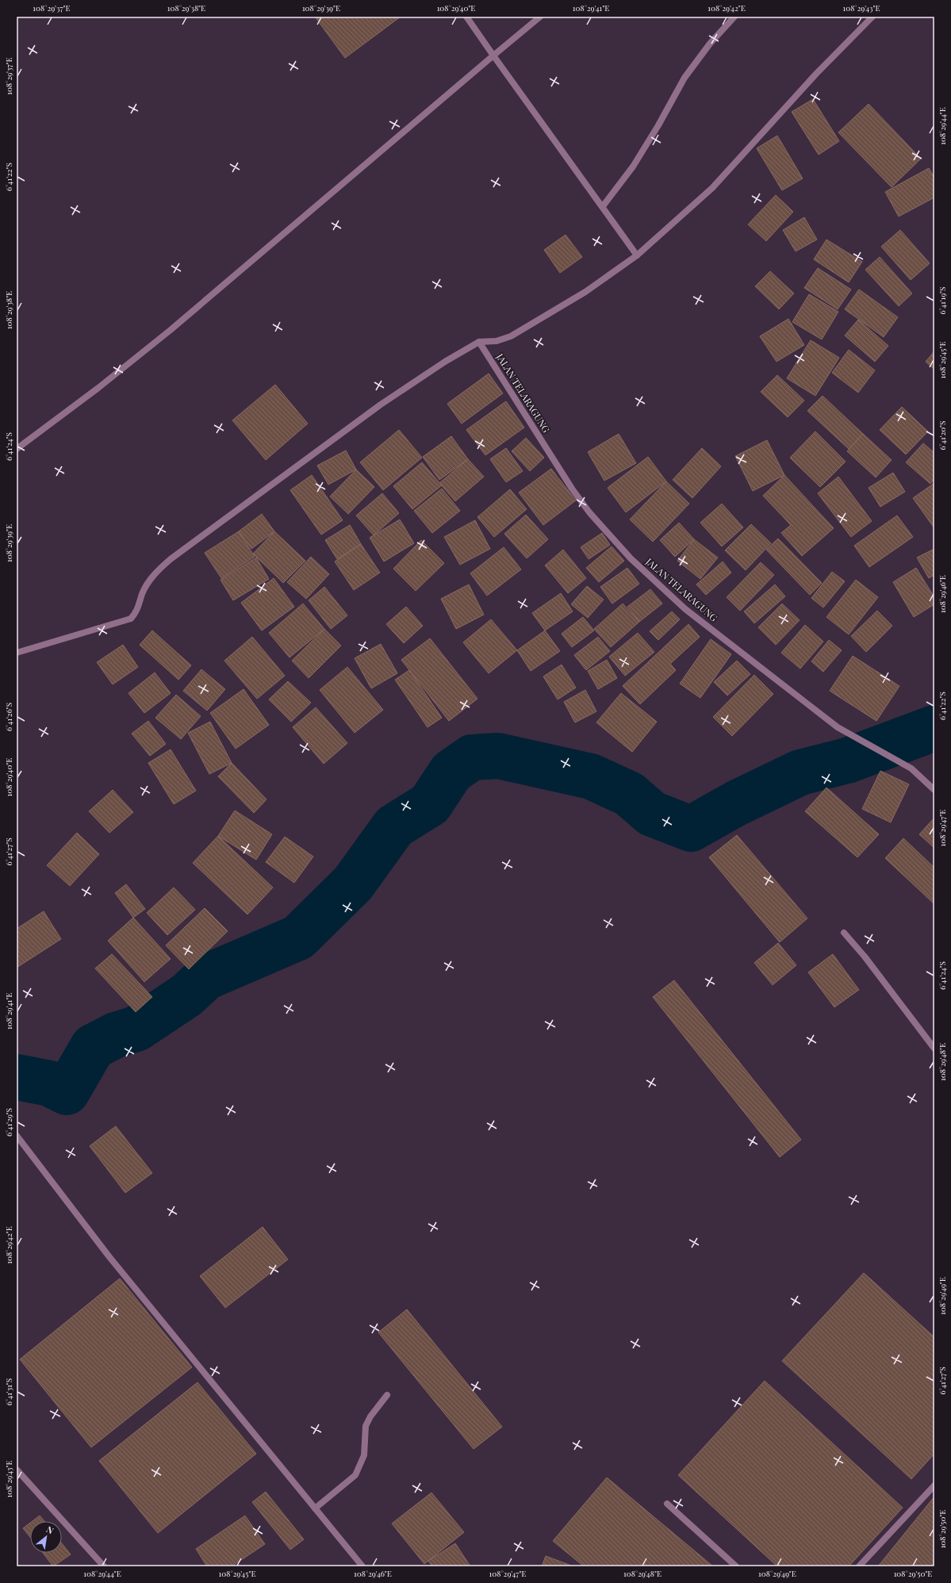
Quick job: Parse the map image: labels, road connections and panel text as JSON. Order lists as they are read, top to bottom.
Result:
{
  "streets": {
    "street": ["JALAN TELARAGUNG"]
  },
  "north": "top right",
  "coordinates": [
    "108°29'37\"E",
    "108°29'38\"E",
    "108°29'39\"E",
    "108°29'40\"E",
    "108°29'41\"E",
    "108°29'42\"E",
    "108°29'43\"E",
    "108°29'44\"E",
    "6°41'22\"S",
    "6°41'19\"S",
    "108°29'45\"E",
    "6°41'20\"S",
    "6°41'24\"S",
    "108°29'46\"E",
    "6°41'26\"S",
    "108°29'47\"E",
    "6°41'27\"S",
    "108°29'48\"E",
    "6°41'29\"S",
    "108°29'49\"E",
    "6°41'31\"S",
    "108°29'50\"E"
  ]
}
